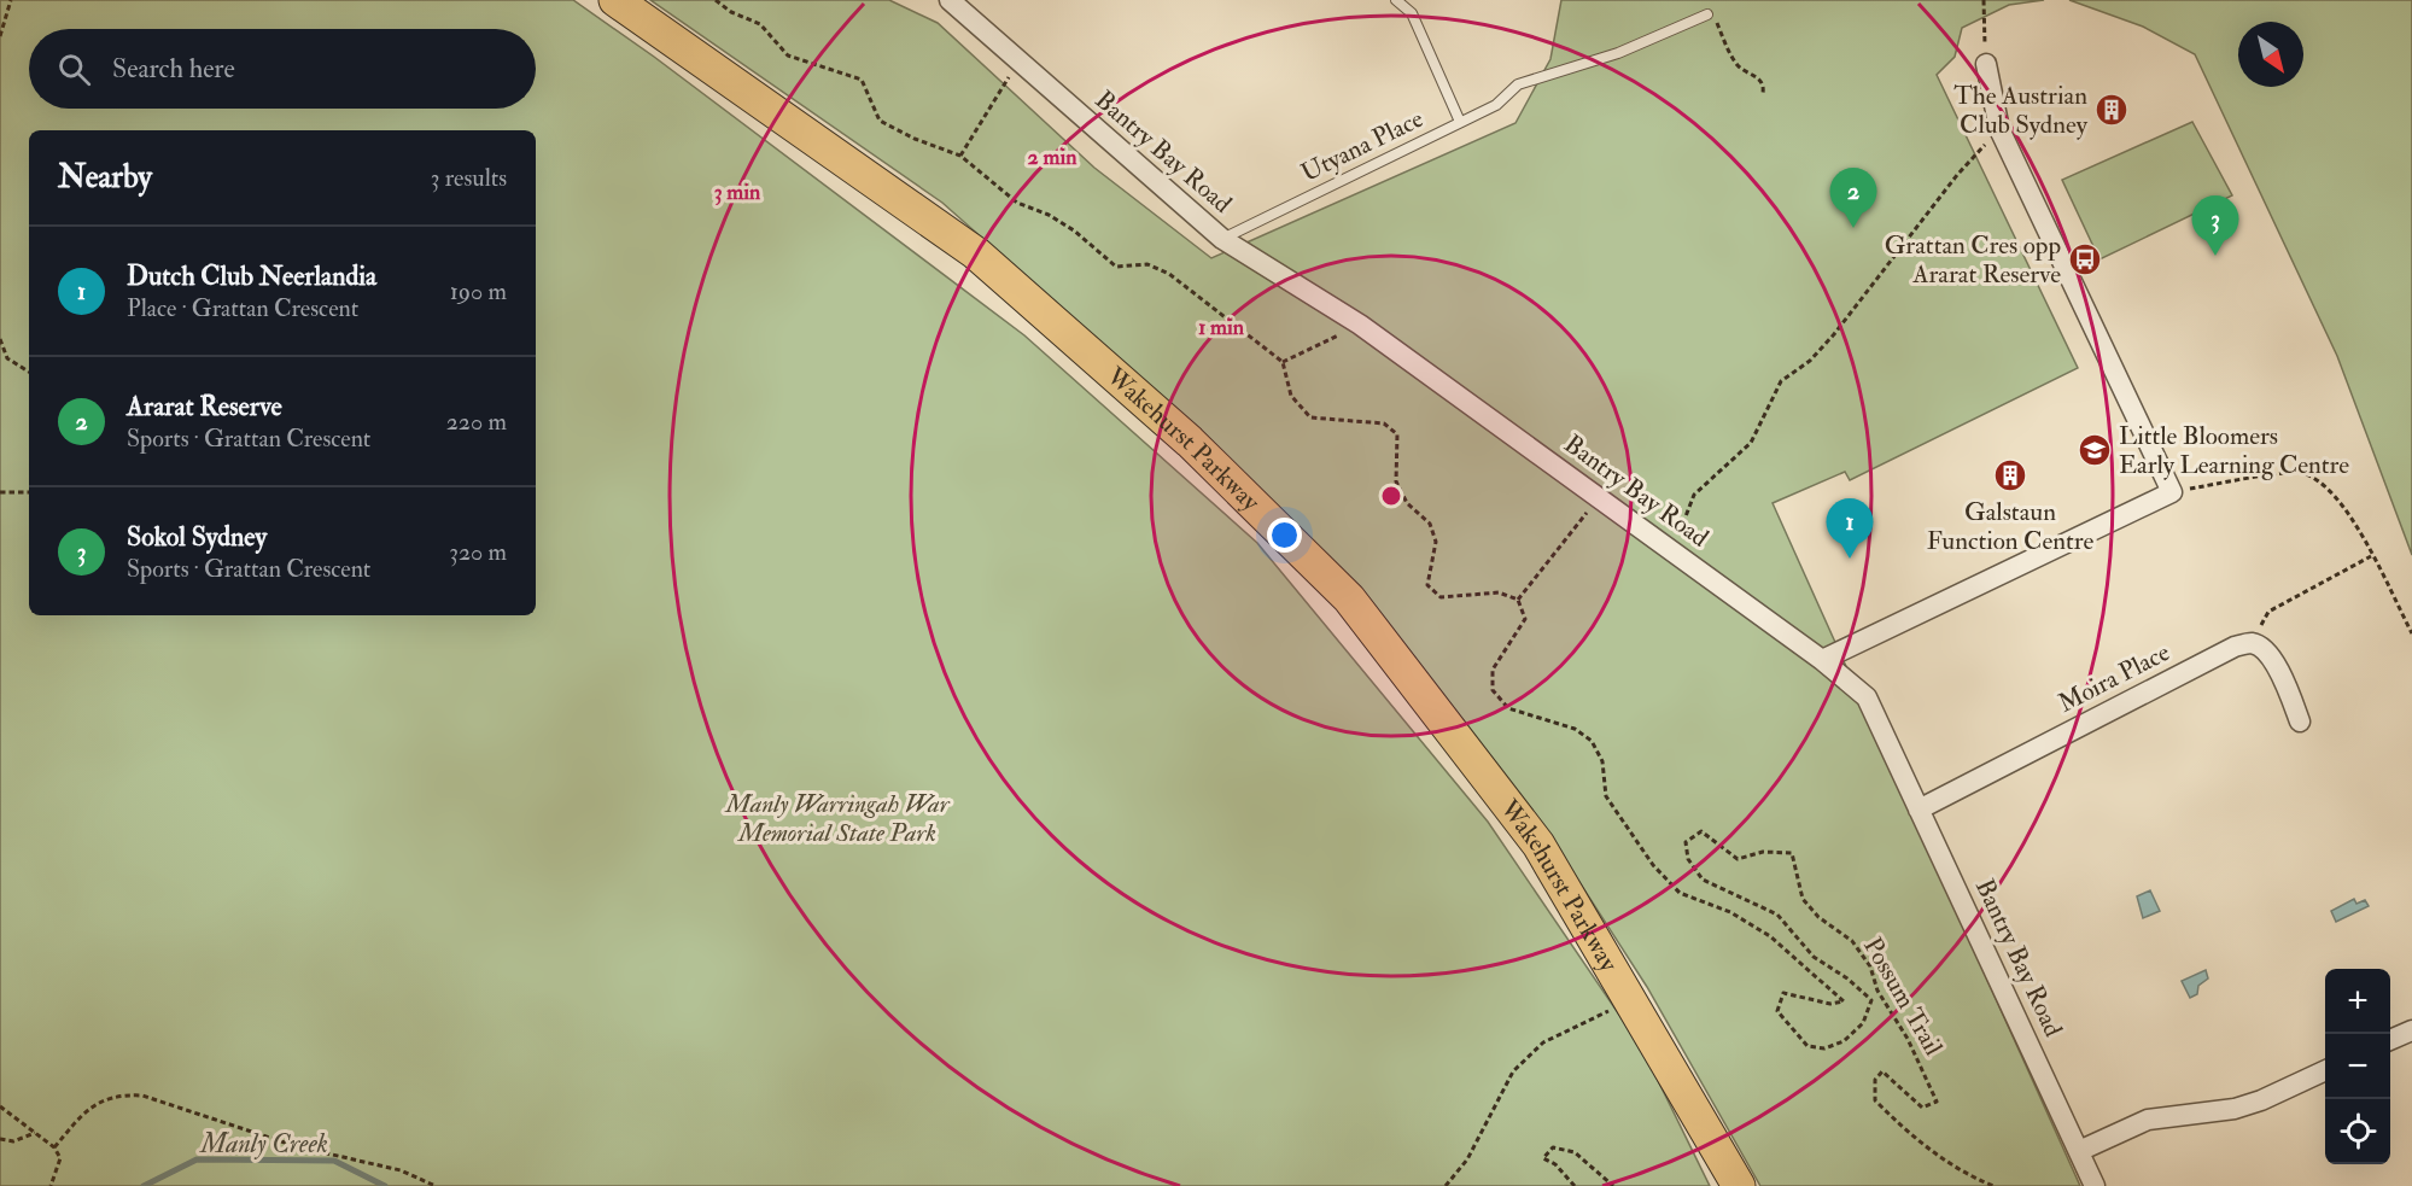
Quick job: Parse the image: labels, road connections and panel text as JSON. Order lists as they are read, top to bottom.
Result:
{
  "streets": {
    "main road": ["Wakehurst Parkway"],
    "street": ["Bantry Bay Road", "Moira Place"],
    "lane": ["Utyana Place"],
    "path": ["Possum Trail"]
  },
  "crossings": [
    ["Utyana Place", "Bantry Bay Road"],
    ["Bantry Bay Road", "Moira Place"]
  ],
  "water": ["Manly Creek"],
  "parks": ["Manly Warringah War Memorial State Park"],
  "places": {
    "building": ["The Austrian Club Sydney", "Galstaun Function Centre"],
    "bus stop": ["Grattan Cres opp Ararat Reserve"],
    "school or university": ["Little Bloomers Early Learning Centre"]
  },
  "north": "bottom right",
  "page": {
    "search": "Search here",
    "heading": ["Nearby", "3 results"],
    "pins": ["2", "3", "1"],
    "list": [
      {
        "mark": "1",
        "name": "Dutch Club Neerlandia",
        "note": "Place · Grattan Crescent",
        "value": "190 m"
      },
      {
        "mark": "2",
        "name": "Ararat Reserve",
        "note": "Sports · Grattan Crescent",
        "value": "220 m"
      },
      {
        "mark": "3",
        "name": "Sokol Sydney",
        "note": "Sports · Grattan Crescent",
        "value": "320 m"
      }
    ],
    "map_buttons": ["+", "−"]
  },
  "rings": ["2 min", "3 min", "1 min"]
}
